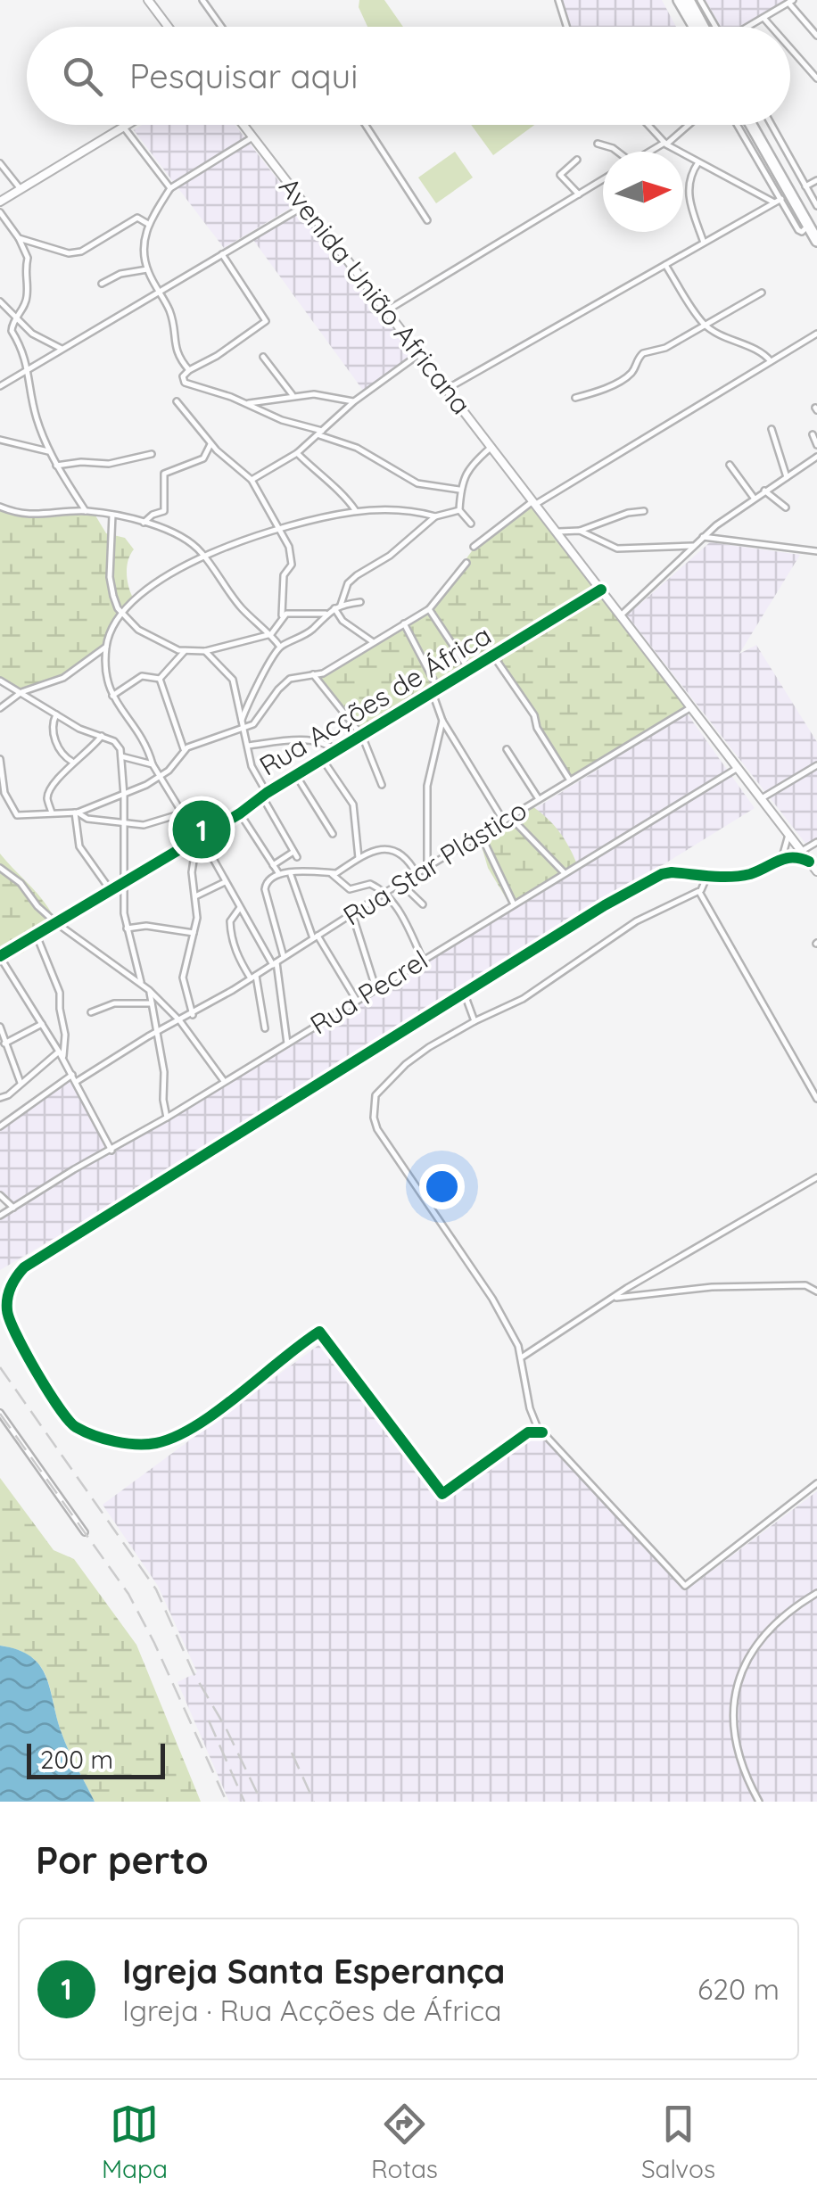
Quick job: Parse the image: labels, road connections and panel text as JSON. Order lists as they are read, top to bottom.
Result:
{
  "streets": {
    "main road": ["Avenida União Africana"],
    "street": ["Rua Acções de África", "Rua Star Plástico", "Rua Pecrel"]
  },
  "crossings": [
    ["Avenida União Africana", "Rua Acções de África"],
    ["Avenida União Africana", "Rua Star Plástico"],
    ["Avenida União Africana", "Rua Pecrel"]
  ],
  "scale_bar": "200 m",
  "north": "right",
  "page": {
    "search": "Pesquisar aqui",
    "pins": "1",
    "scale": "200 m",
    "heading": "Por perto",
    "list": [
      {
        "mark": "1",
        "name": "Igreja Santa Esperança",
        "note": "Igreja · Rua Acções de África",
        "value": "620 m"
      }
    ],
    "nav": ["Mapa", "Rotas", "Salvos"]
  }
}
